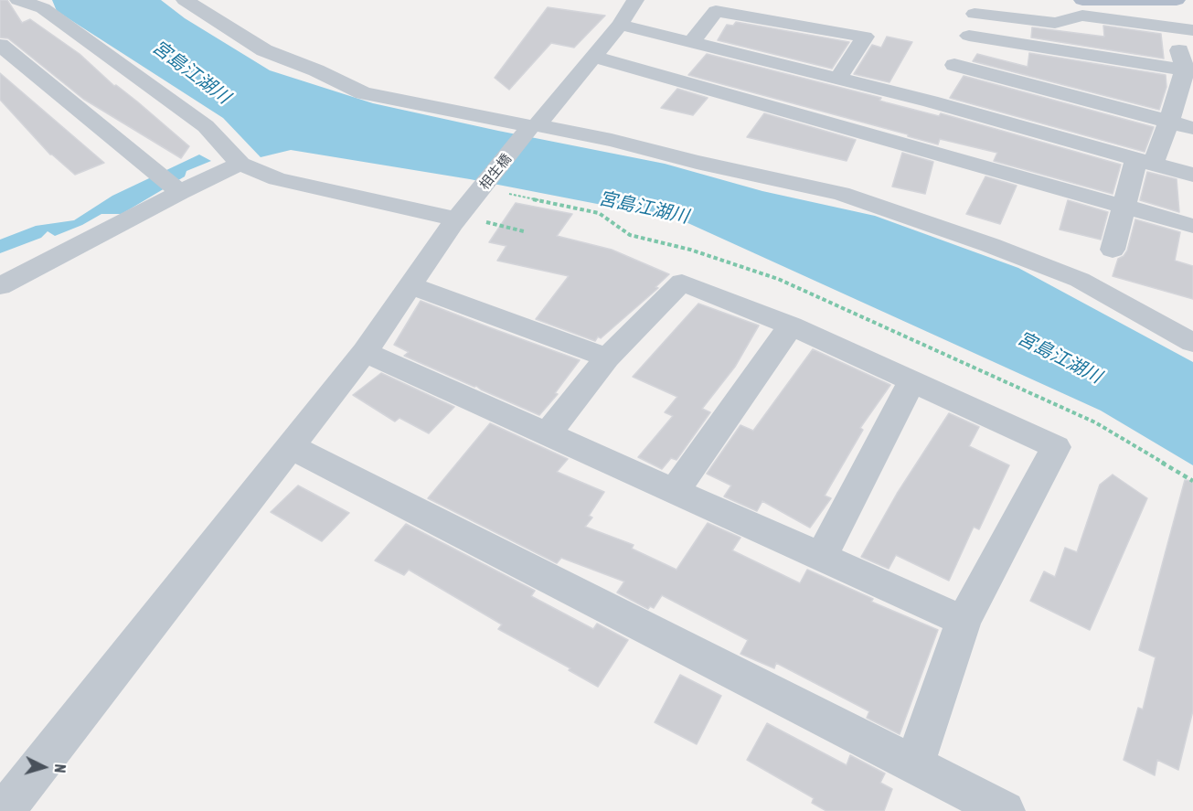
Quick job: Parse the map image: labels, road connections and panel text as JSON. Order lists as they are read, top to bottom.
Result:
{
  "streets": {
    "street": ["相生橋"]
  },
  "water": ["宮島江湖川"],
  "north": "right"
}
